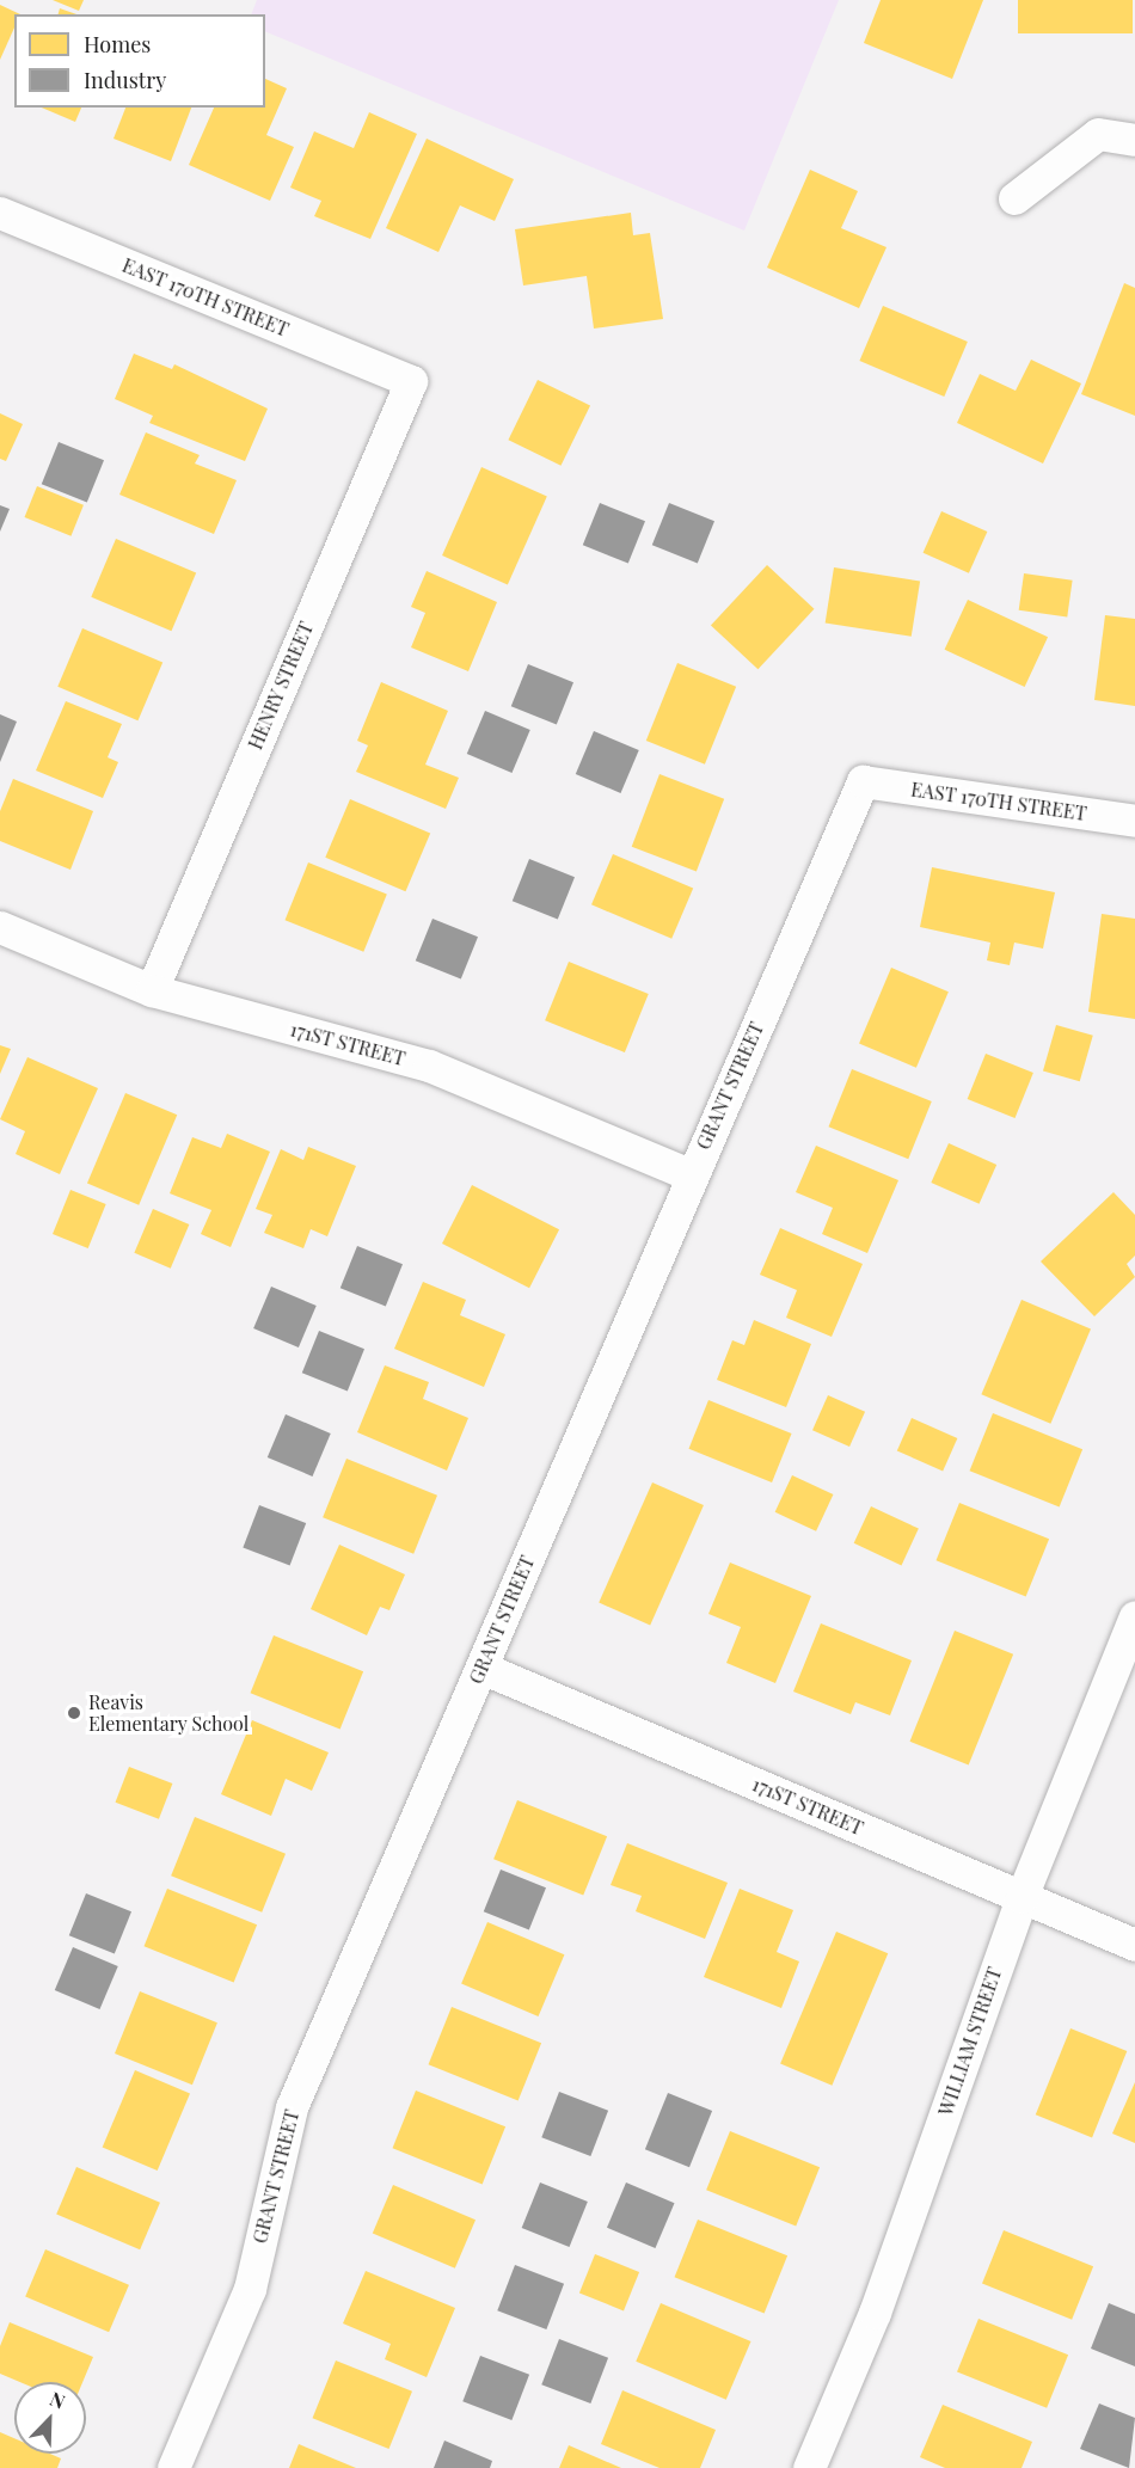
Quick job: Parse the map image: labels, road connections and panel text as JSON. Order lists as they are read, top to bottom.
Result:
{
  "streets": {
    "street": [
      "EAST 170TH STREET",
      "HENRY STREET",
      "171ST STREET",
      "GRANT STREET",
      "WILLIAM STREET"
    ]
  },
  "crossings": [
    ["EAST 170TH STREET", "HENRY STREET"],
    ["EAST 170TH STREET", "GRANT STREET"],
    ["HENRY STREET", "171ST STREET"],
    ["171ST STREET", "GRANT STREET"],
    ["171ST STREET", "WILLIAM STREET"]
  ],
  "places": ["Reavis Elementary School"],
  "legend": ["Homes", "Industry"],
  "north": "top right"
}
